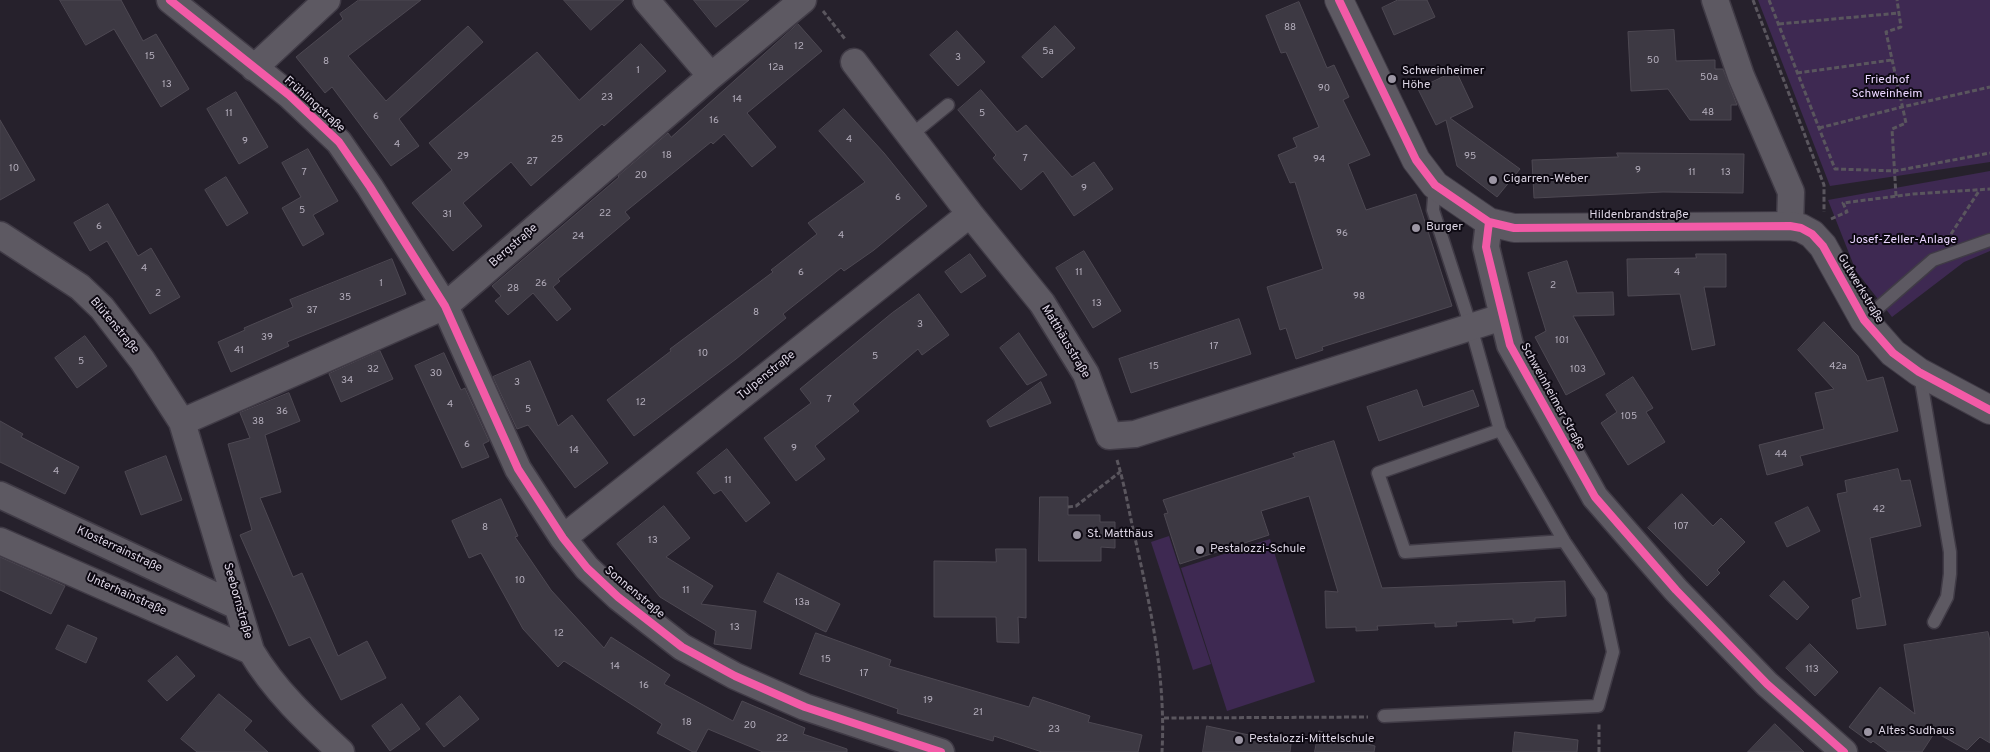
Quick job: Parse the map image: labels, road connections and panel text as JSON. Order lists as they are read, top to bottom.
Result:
{
  "streets": {
    "street": [
      "Frühlingstraße",
      "Hildenbrandstraße",
      "Bergstraße",
      "Gutwerkstraße",
      "Blütenstraße",
      "Matthäusstraße",
      "Tulpenstraße",
      "Schweinheimer Straße",
      "Klosterrainstraße",
      "Sonnenstraße",
      "Unterhainstraße",
      "Seebornstraße"
    ]
  },
  "crossings": [
    ["Frühlingstraße", "Bergstraße"],
    ["Frühlingstraße", "Sonnenstraße"],
    ["Hildenbrandstraße", "Gutwerkstraße"],
    ["Hildenbrandstraße", "Schweinheimer Straße"],
    ["Bergstraße", "Blütenstraße"],
    ["Bergstraße", "Sonnenstraße"],
    ["Bergstraße", "Seebornstraße"],
    ["Blütenstraße", "Seebornstraße"],
    ["Matthäusstraße", "Tulpenstraße"],
    ["Tulpenstraße", "Sonnenstraße"],
    ["Klosterrainstraße", "Seebornstraße"],
    ["Unterhainstraße", "Seebornstraße"]
  ],
  "parks": ["Friedhof Schweinheim", "Josef-Zeller-Anlage"],
  "places": [
    "Schweinheimer Höhe",
    "Cigarren-Weber",
    "Burger",
    "St. Matthäus",
    "Pestalozzi-Schule",
    "Altes Sudhaus",
    "Pestalozzi-Mittelschule"
  ],
  "house_numbers": [
    "88",
    "12",
    "5a",
    "15",
    "3",
    "50",
    "8",
    "12a",
    "1",
    "50a",
    "13",
    "90",
    "23",
    "14",
    "48",
    "11",
    "5",
    "6",
    "16",
    "25",
    "4",
    "9",
    "4",
    "18",
    "29",
    "95",
    "7",
    "94",
    "27",
    "10",
    "9",
    "7",
    "11",
    "13",
    "20",
    "9",
    "6",
    "5",
    "22",
    "31",
    "6",
    "96",
    "4",
    "24",
    "4",
    "6",
    "11",
    "4",
    "1",
    "26",
    "2",
    "28",
    "2",
    "98",
    "35",
    "13",
    "37",
    "8",
    "3",
    "39",
    "101",
    "17",
    "41",
    "10",
    "5",
    "5",
    "15",
    "42a",
    "32",
    "103",
    "30",
    "34",
    "3",
    "7",
    "12",
    "4",
    "5",
    "36",
    "105",
    "38",
    "6",
    "9",
    "14",
    "44",
    "4",
    "11",
    "42",
    "107",
    "8",
    "13",
    "10",
    "11",
    "13a",
    "13",
    "12",
    "15",
    "14",
    "113",
    "17",
    "16",
    "19",
    "21",
    "18",
    "20",
    "23",
    "22"
  ]
}
